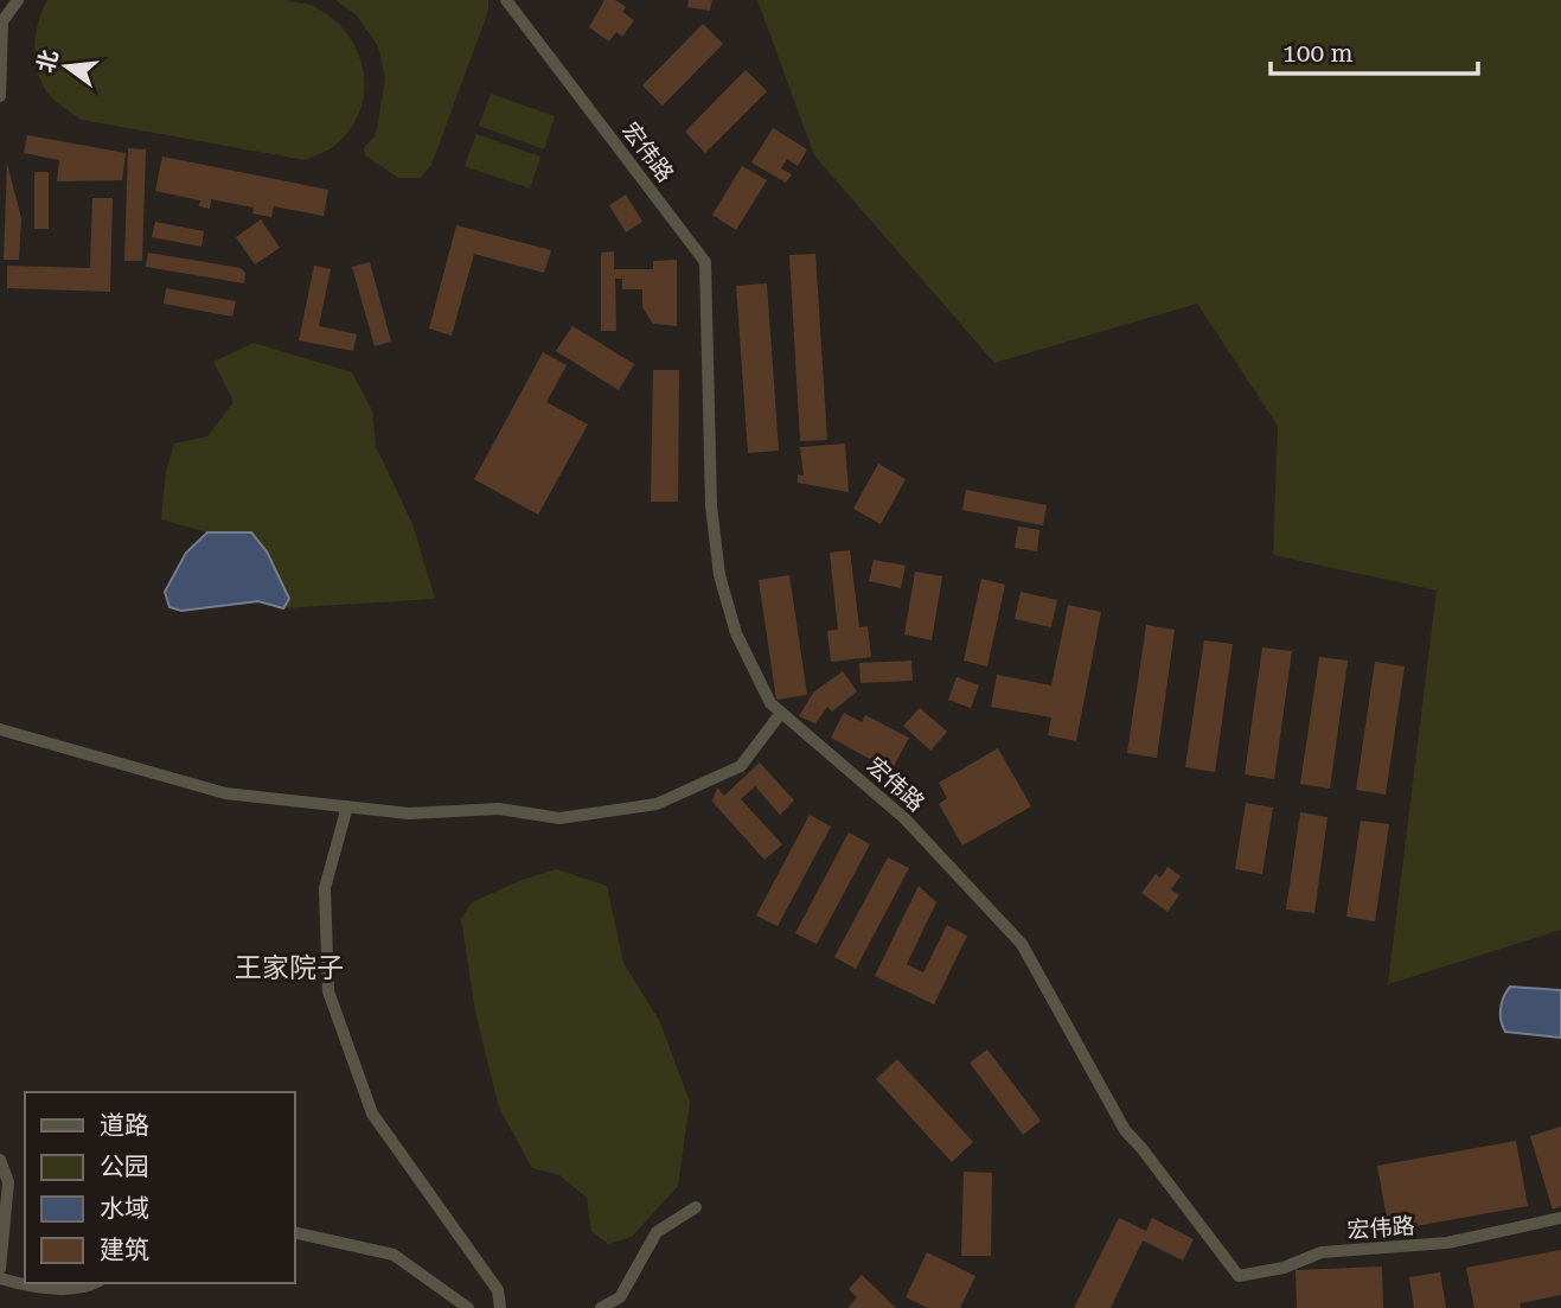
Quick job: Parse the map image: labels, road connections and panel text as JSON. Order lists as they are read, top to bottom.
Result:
{
  "streets": {
    "street": ["宏伟路"]
  },
  "districts": ["王家院子"],
  "legend": [
    "道路",
    "公园",
    "水域",
    "建筑"
  ],
  "scale_bar": "100 m",
  "north": "left"
}
